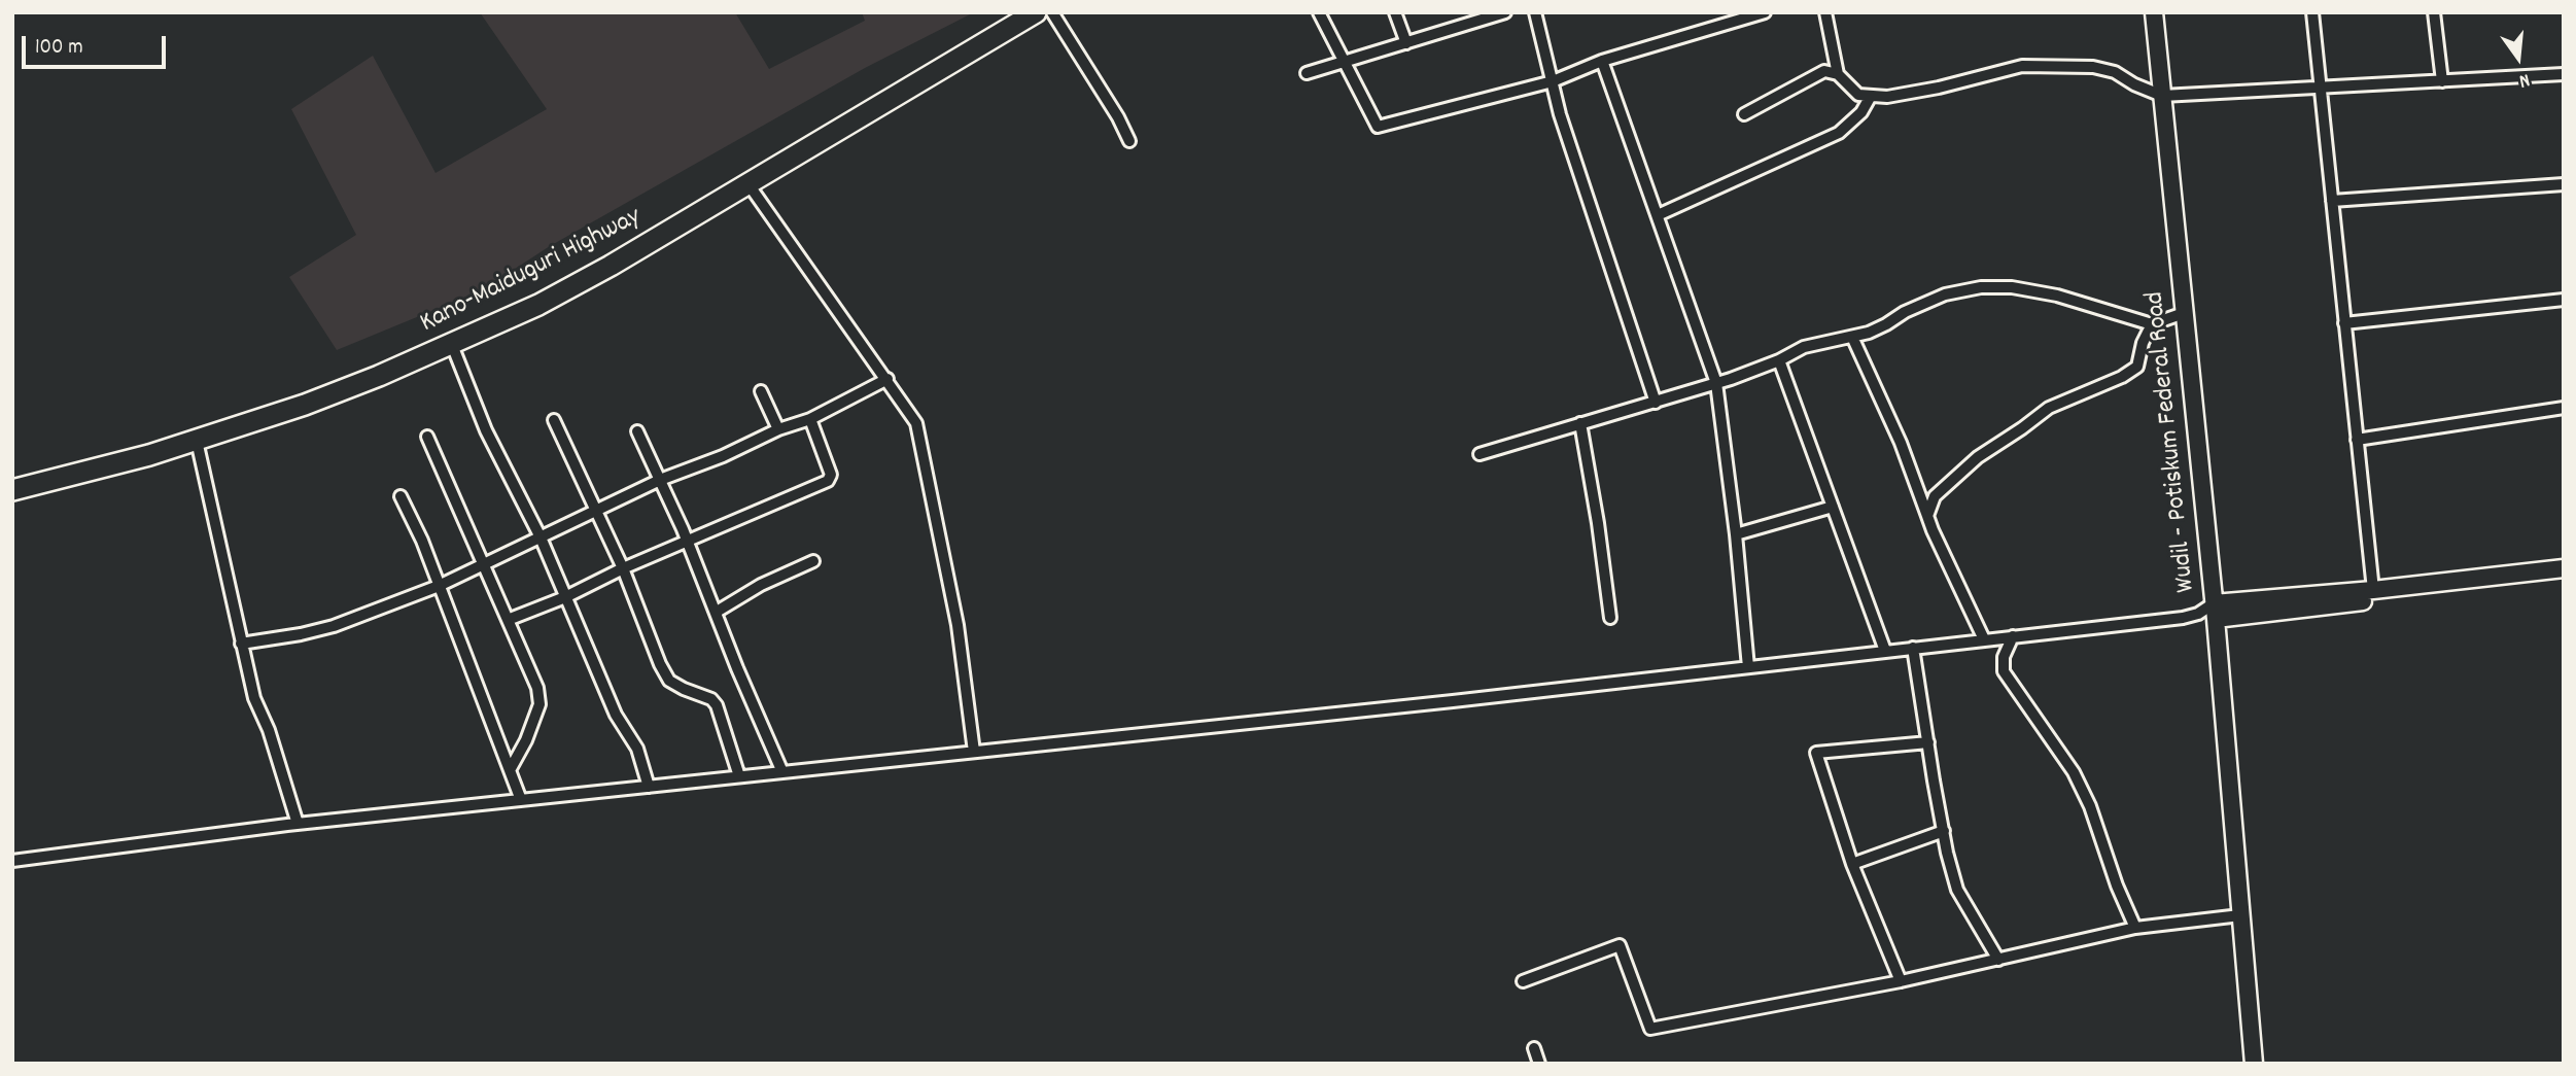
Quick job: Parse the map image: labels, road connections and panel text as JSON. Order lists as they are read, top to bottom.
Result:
{
  "streets": {
    "highway": ["Kano-Maiduguri Highway"],
    "main road": ["Wudil - Potiskum Federal Road"]
  },
  "scale_bar": "100 m",
  "north": "bottom"
}
